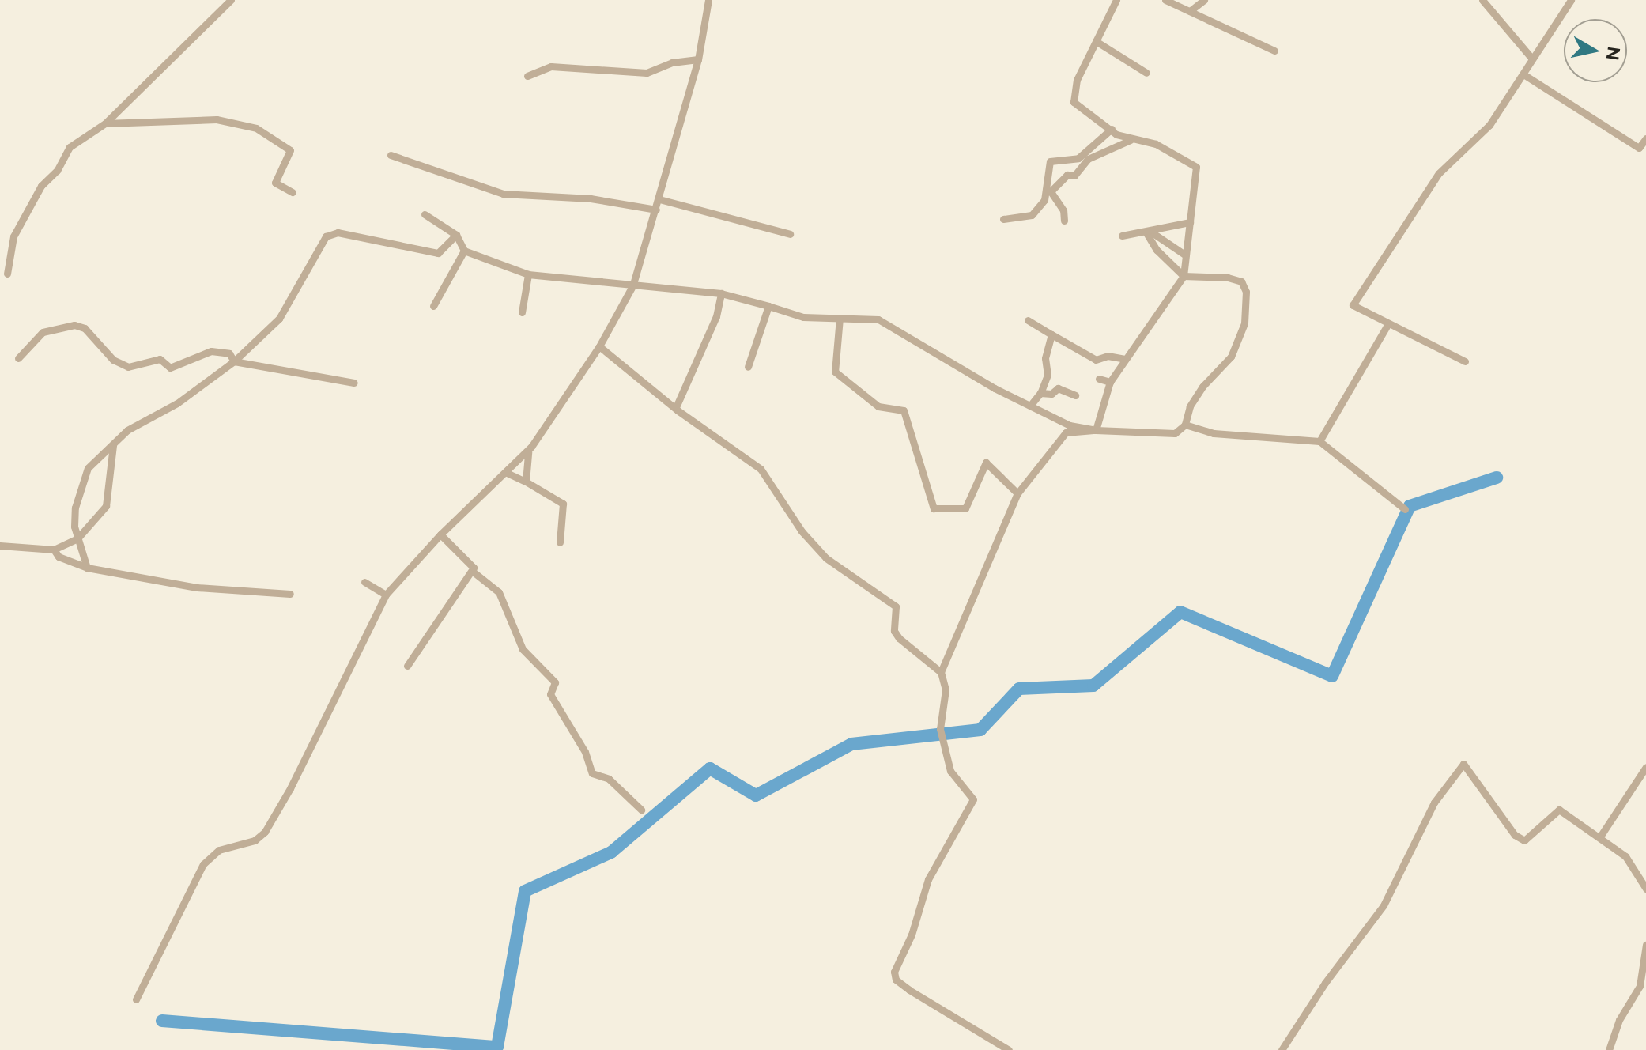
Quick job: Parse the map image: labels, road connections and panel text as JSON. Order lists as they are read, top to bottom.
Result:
{
  "north": "right"
}
